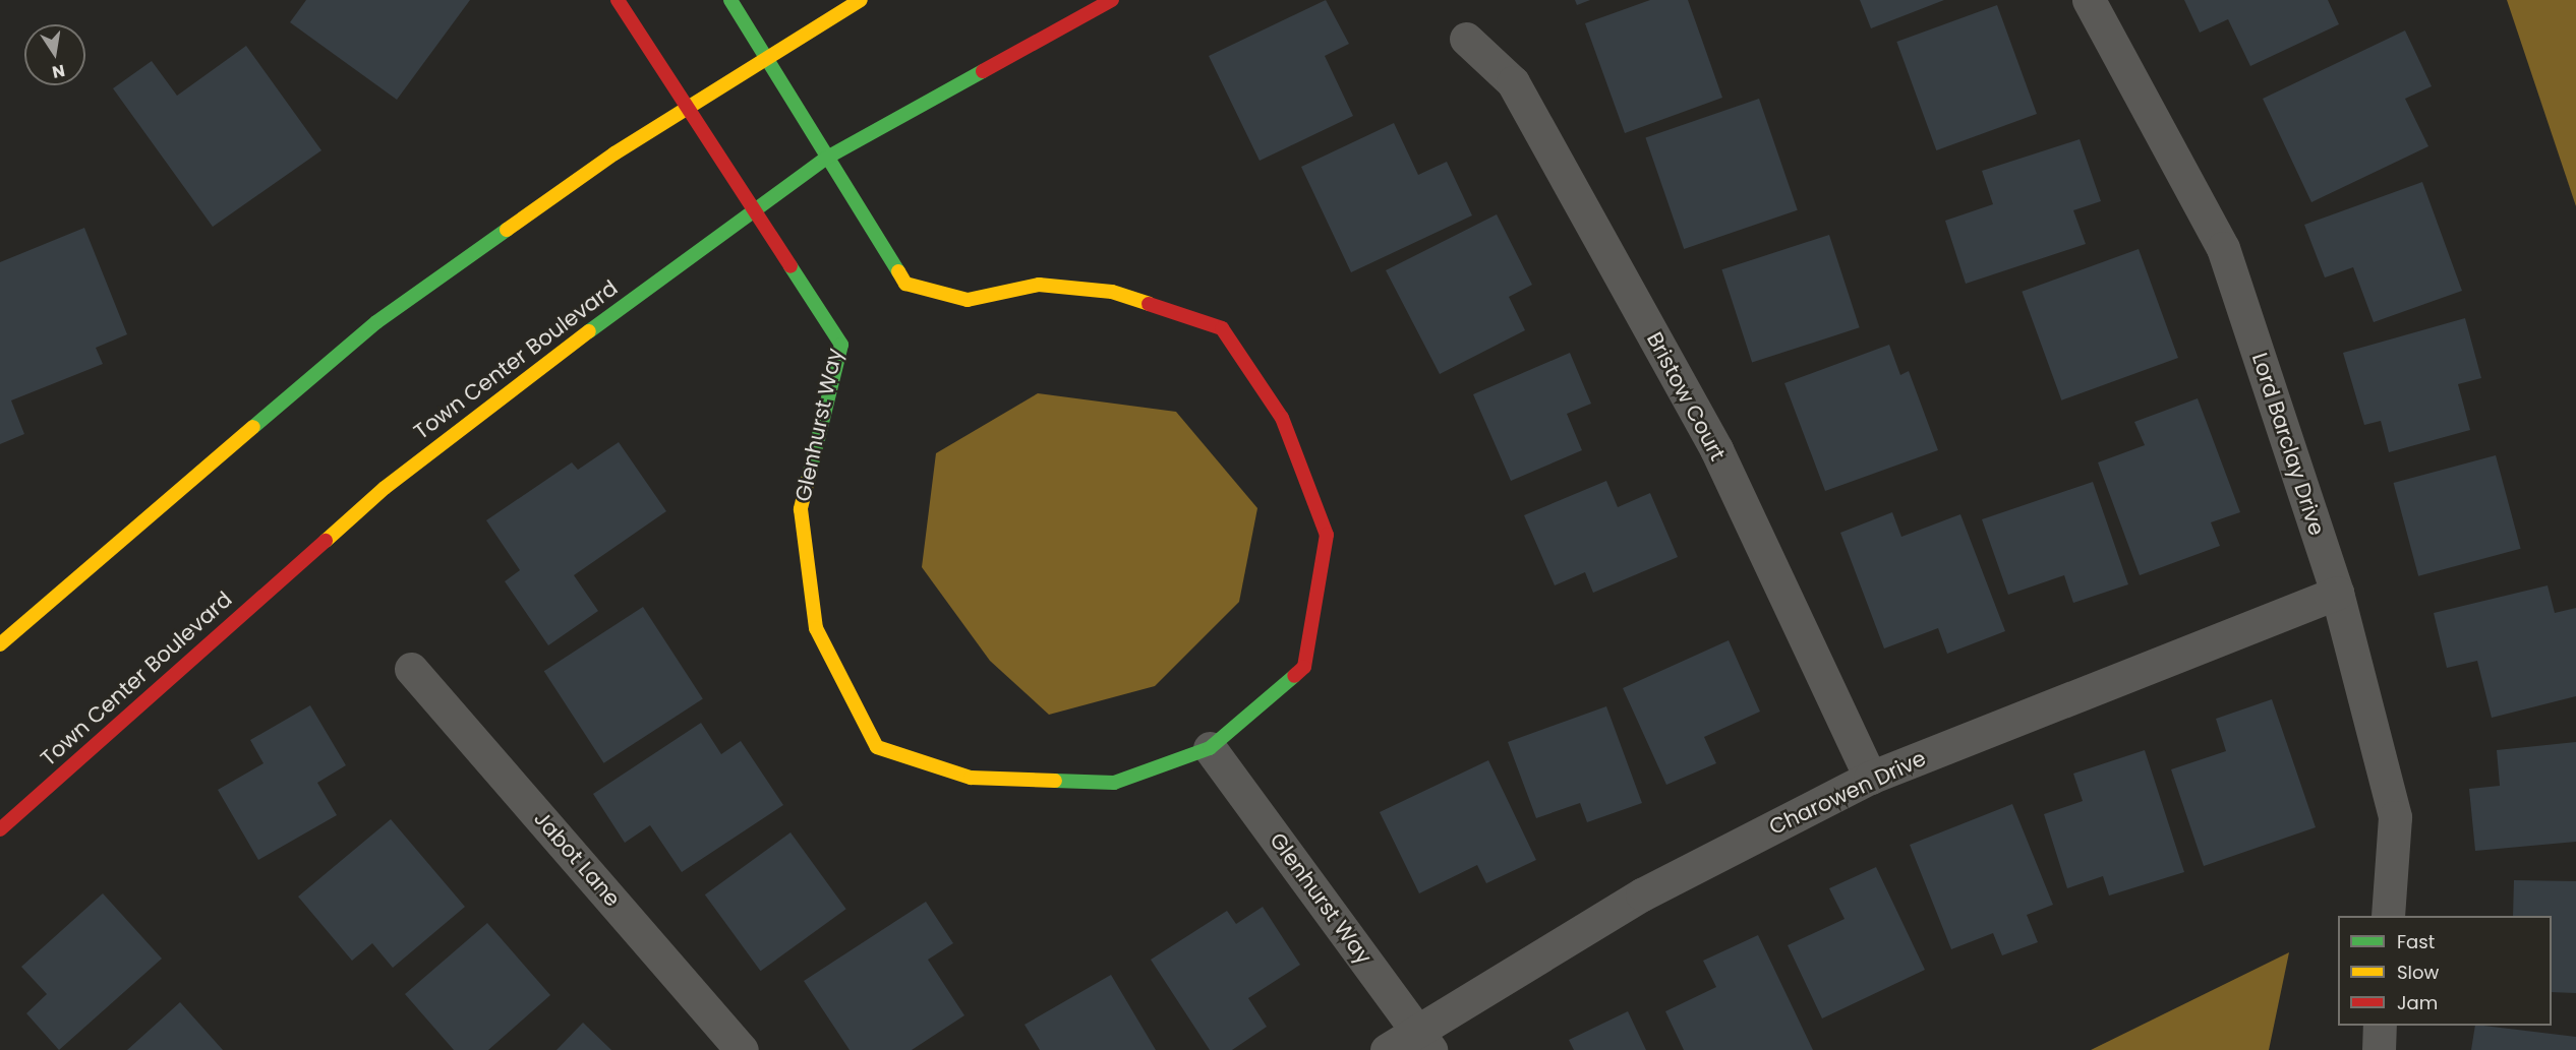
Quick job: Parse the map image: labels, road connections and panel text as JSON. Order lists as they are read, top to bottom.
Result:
{
  "streets": {
    "street": [
      "Town Center Boulevard",
      "Bristow Court",
      "Glenhurst Way",
      "Lord Barclay Drive",
      "Charowen Drive",
      "Jabot Lane"
    ]
  },
  "crossings": [
    ["Town Center Boulevard", "Glenhurst Way"],
    ["Bristow Court", "Charowen Drive"],
    ["Glenhurst Way", "Charowen Drive"],
    ["Lord Barclay Drive", "Charowen Drive"]
  ],
  "legend": ["Fast", "Slow", "Jam"],
  "north": "bottom"
}
